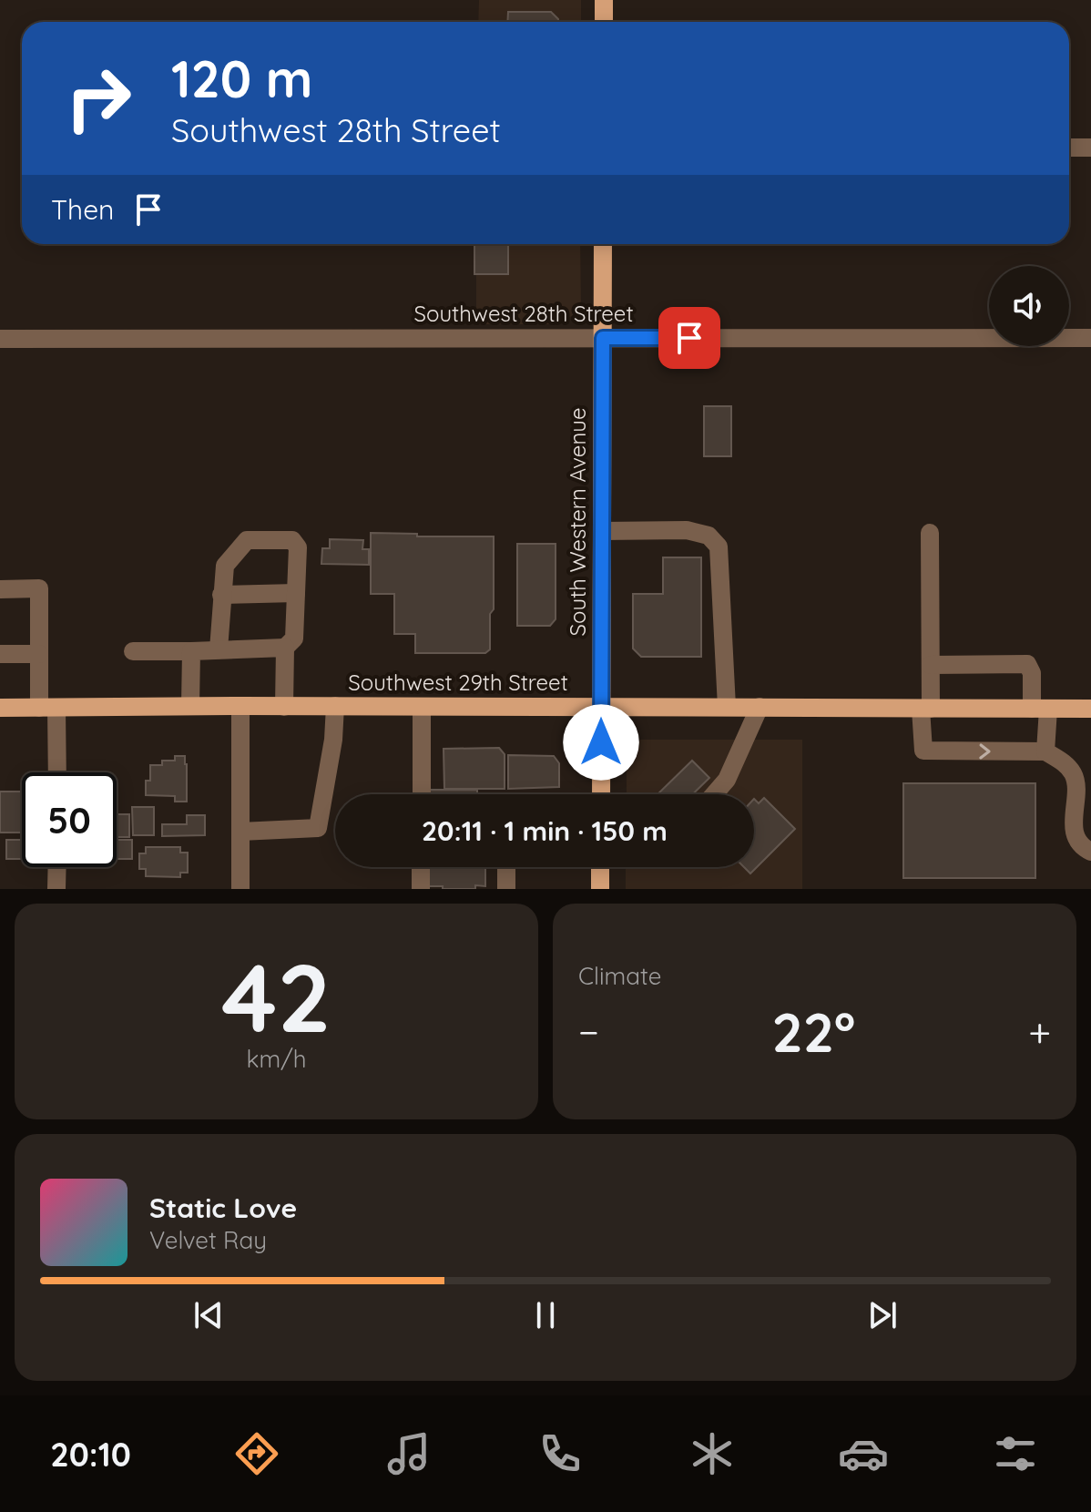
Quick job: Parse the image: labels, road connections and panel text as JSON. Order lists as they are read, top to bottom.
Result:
{
  "streets": {
    "main road": ["South Western Avenue", "Southwest 29th Street"],
    "street": ["Southwest 28th Street"]
  },
  "crossings": [
    ["Southwest 28th Street", "South Western Avenue"],
    ["South Western Avenue", "Southwest 29th Street"]
  ],
  "page": {
    "turn": ["120 m", "Southwest 28th Street"],
    "then": "Then",
    "limit": "50",
    "trip": "20:11 · 1 min · 150 m",
    "tile": [
      ["42", "km/h"],
      "Climate"
    ],
    "heat": ["−", "22°", "+"],
    "song": ["Static Love", "Velvet Ray"],
    "tabs": "20:10"
  }
}
